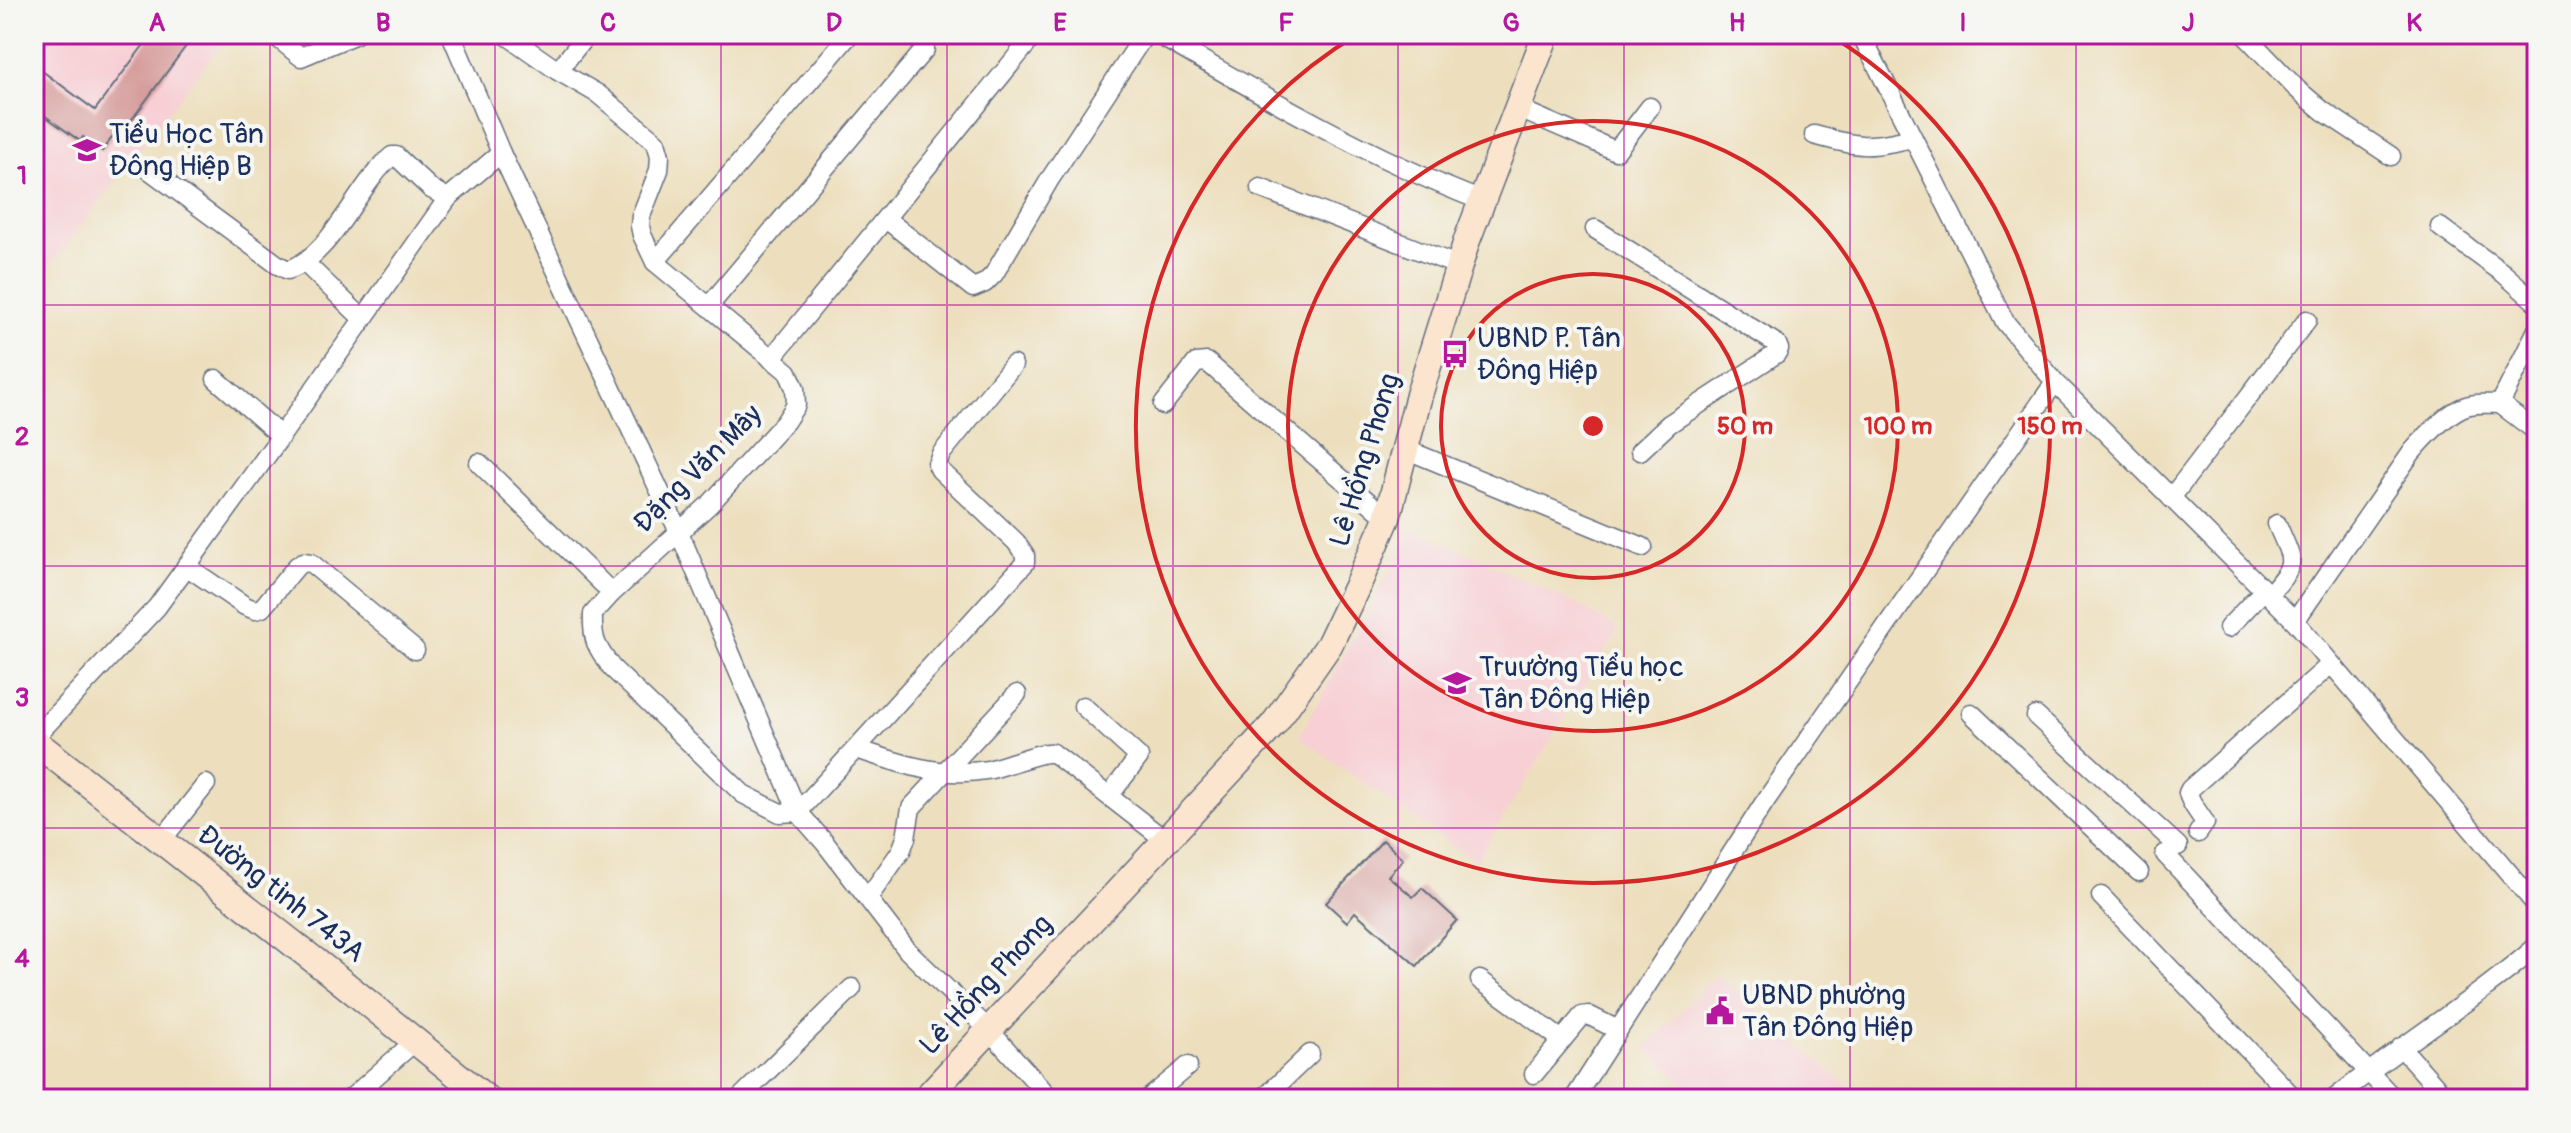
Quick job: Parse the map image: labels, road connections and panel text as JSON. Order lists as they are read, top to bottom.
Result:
{
  "streets": {
    "main road": ["Lê Hồng Phong", "Đường tỉnh 743A"],
    "street": ["Đặng Văn Mây"]
  },
  "places": {
    "school or university": ["Tiểu Học Tân Đông Hiệp B", "Truường Tiểu học Tân Đông Hiệp"],
    "bus stop": ["UBND P. Tân Đông Hiệp"],
    "public building": ["UBND phường Tân Đông Hiệp"]
  },
  "grid": {
    "columns": [
      "A",
      "B",
      "C",
      "D",
      "E",
      "F",
      "G",
      "H",
      "I",
      "J",
      "K"
    ],
    "rows": [
      "1",
      "2",
      "3",
      "4"
    ]
  },
  "rings": ["50 m", "100 m", "150 m"]
}
